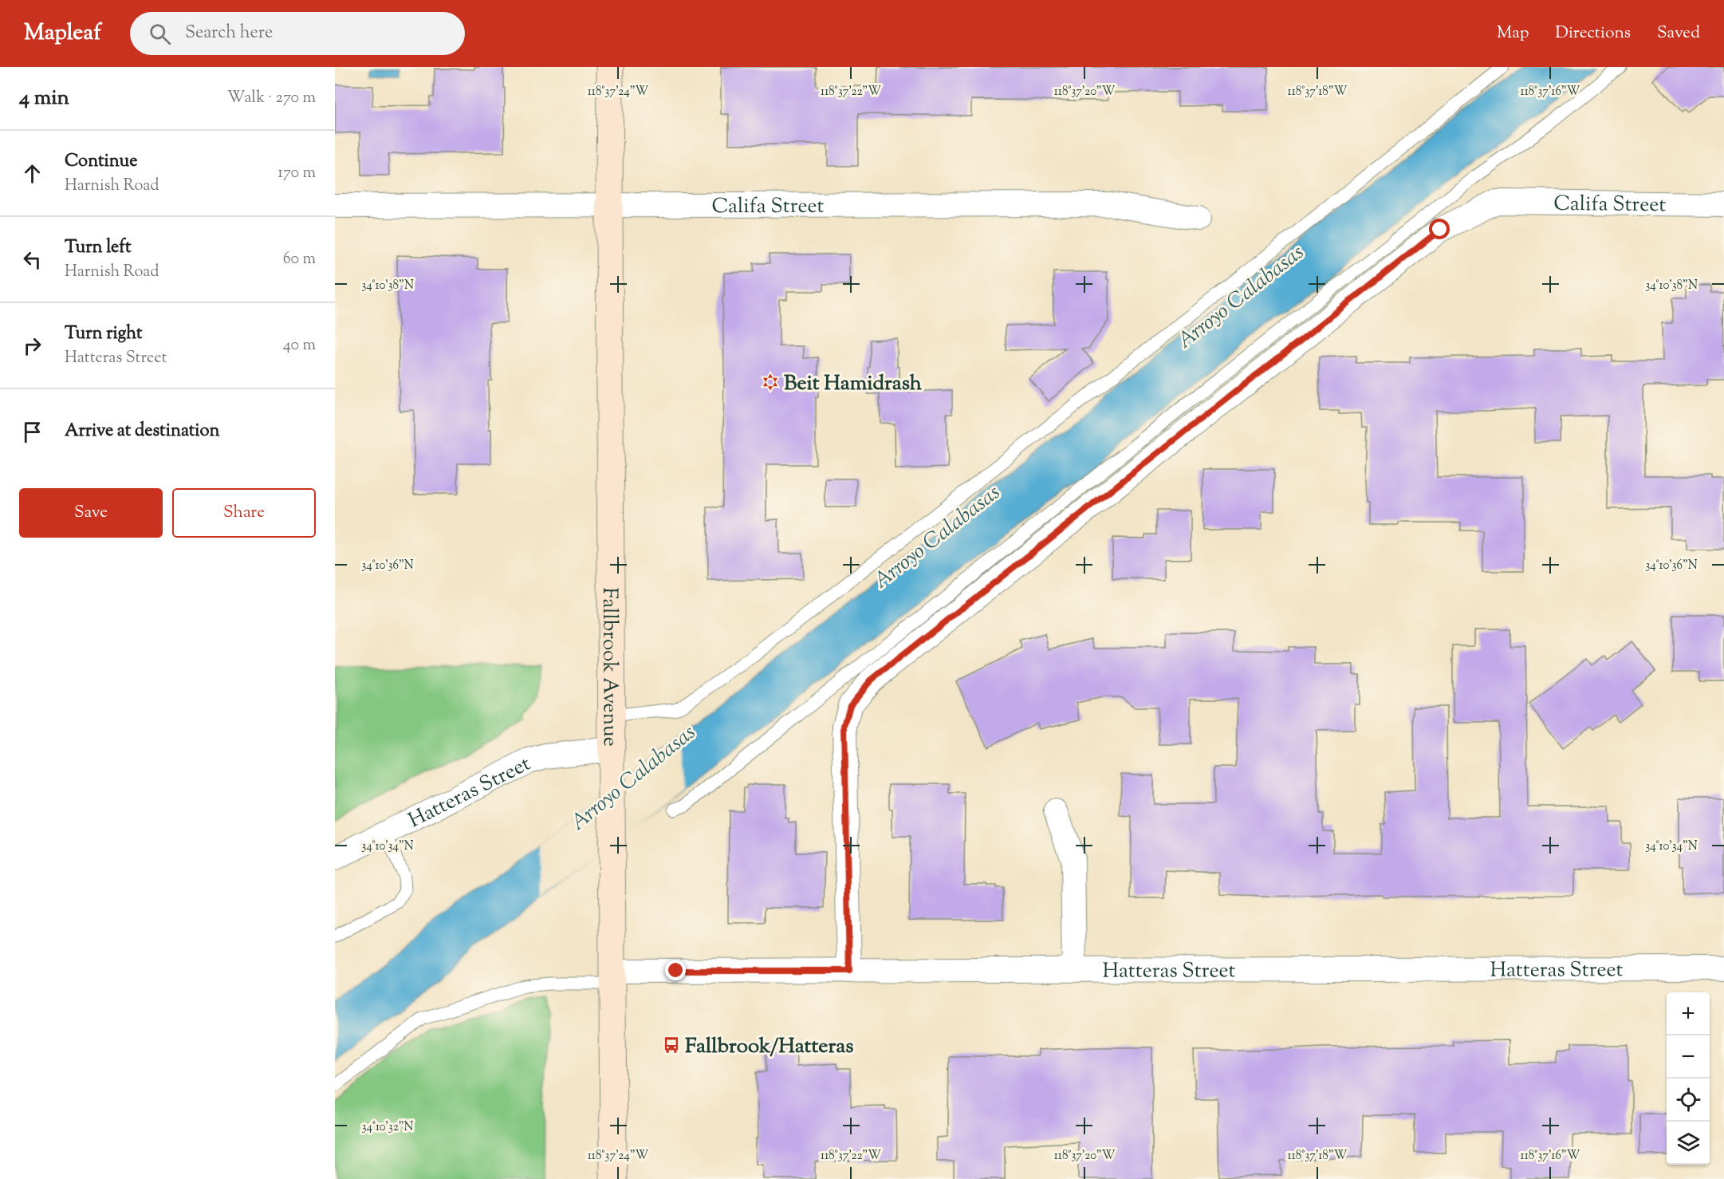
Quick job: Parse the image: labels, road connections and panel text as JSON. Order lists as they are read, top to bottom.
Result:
{
  "streets": {
    "main road": ["Fallbrook Avenue"],
    "street": ["Califa Street", "Hatteras Street"]
  },
  "crossings": [
    ["Califa Street", "Fallbrook Avenue"],
    ["Califa Street", "Hatteras Street"],
    ["Fallbrook Avenue", "Hatteras Street"]
  ],
  "water": ["Arroyo Calabasas"],
  "places": {
    "synagogue": ["Beit Hamidrash"],
    "bus stop": ["Fallbrook/Hatteras"]
  },
  "page": {
    "header": "Mapleaf",
    "search": "Search here",
    "nav": ["Map", "Directions", "Saved"],
    "heading": ["4 min", "Walk · 270 m"],
    "list": [
      ["Continue", "Harnish Road", "170 m"],
      ["Turn left", "Harnish Road", "60 m"],
      ["Turn right", "Hatteras Street", "40 m"],
      "Arrive at destination"
    ],
    "buttons": ["Save", "Share"],
    "map_buttons": ["+", "−"]
  },
  "coordinates": [
    "118°37'24\"W",
    "118°37'22\"W",
    "118°37'20\"W",
    "118°37'18\"W",
    "118°37'16\"W",
    "34°10'38\"N",
    "34°10'36\"N",
    "34°10'34\"N",
    "34°10'32\"N"
  ]
}
